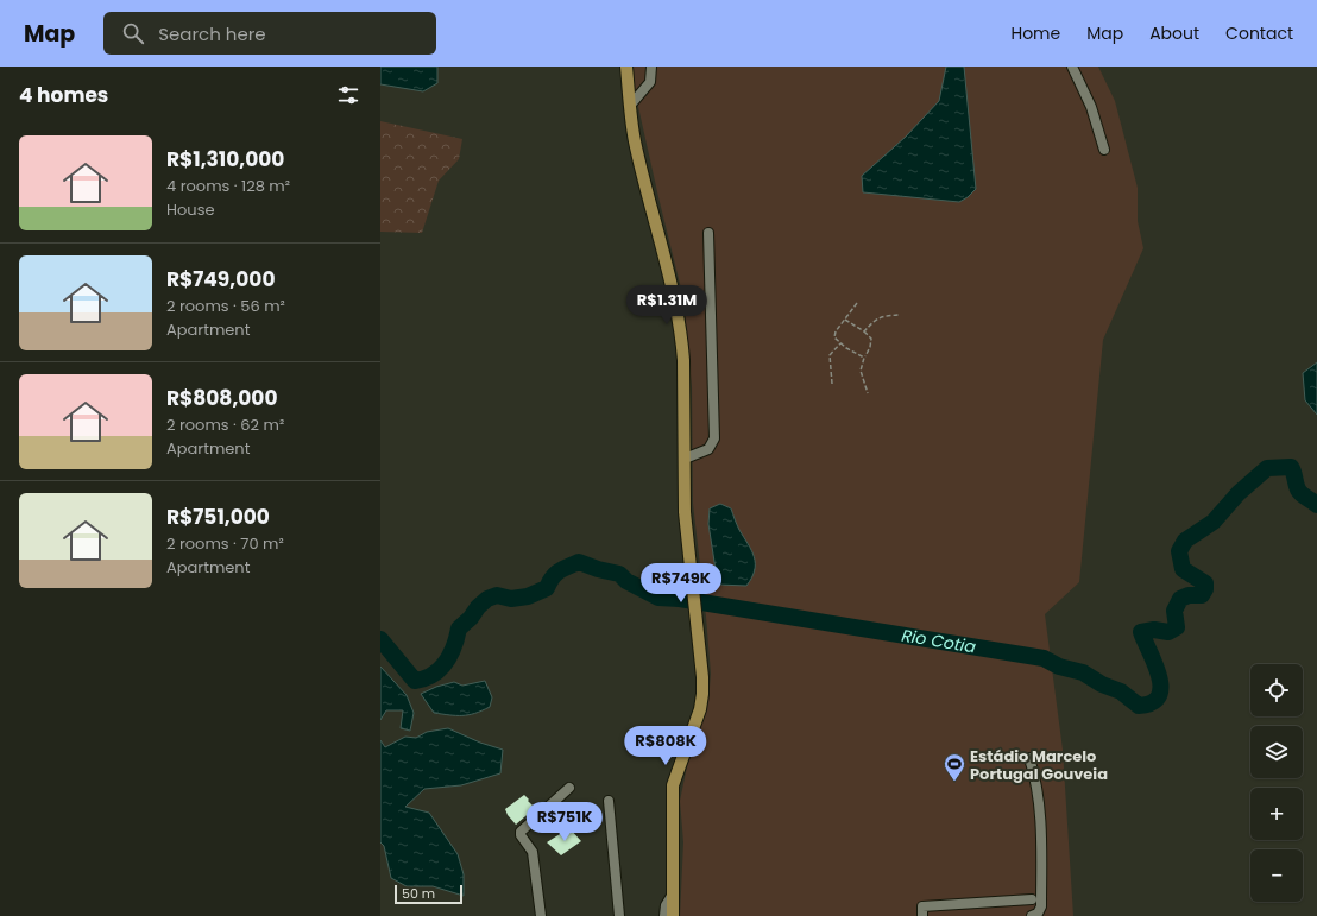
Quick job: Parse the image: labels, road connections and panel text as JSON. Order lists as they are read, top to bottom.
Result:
{
  "water": ["Rio Cotia"],
  "places": {
    "sports": ["Estádio Marcelo Portugal Gouveia"]
  },
  "scale_bar": "50 m",
  "page": {
    "header": "Map",
    "search": "Search here",
    "nav": [
      "Home",
      "Map",
      "About",
      "Contact"
    ],
    "heading": "4 homes",
    "list": [
      {
        "name": "R$1,310,000",
        "note": "4 rooms · 128 m² · House"
      },
      {
        "name": "R$749,000",
        "note": "2 rooms · 56 m² · Apartment"
      },
      {
        "name": "R$808,000",
        "note": "2 rooms · 62 m² · Apartment"
      },
      {
        "name": "R$751,000",
        "note": "2 rooms · 70 m² · Apartment"
      }
    ],
    "price": [
      "R$1.31M",
      "R$749K",
      "R$808K",
      "R$751K"
    ],
    "map_buttons": ["+", "−"],
    "scale": "50 m"
  }
}
